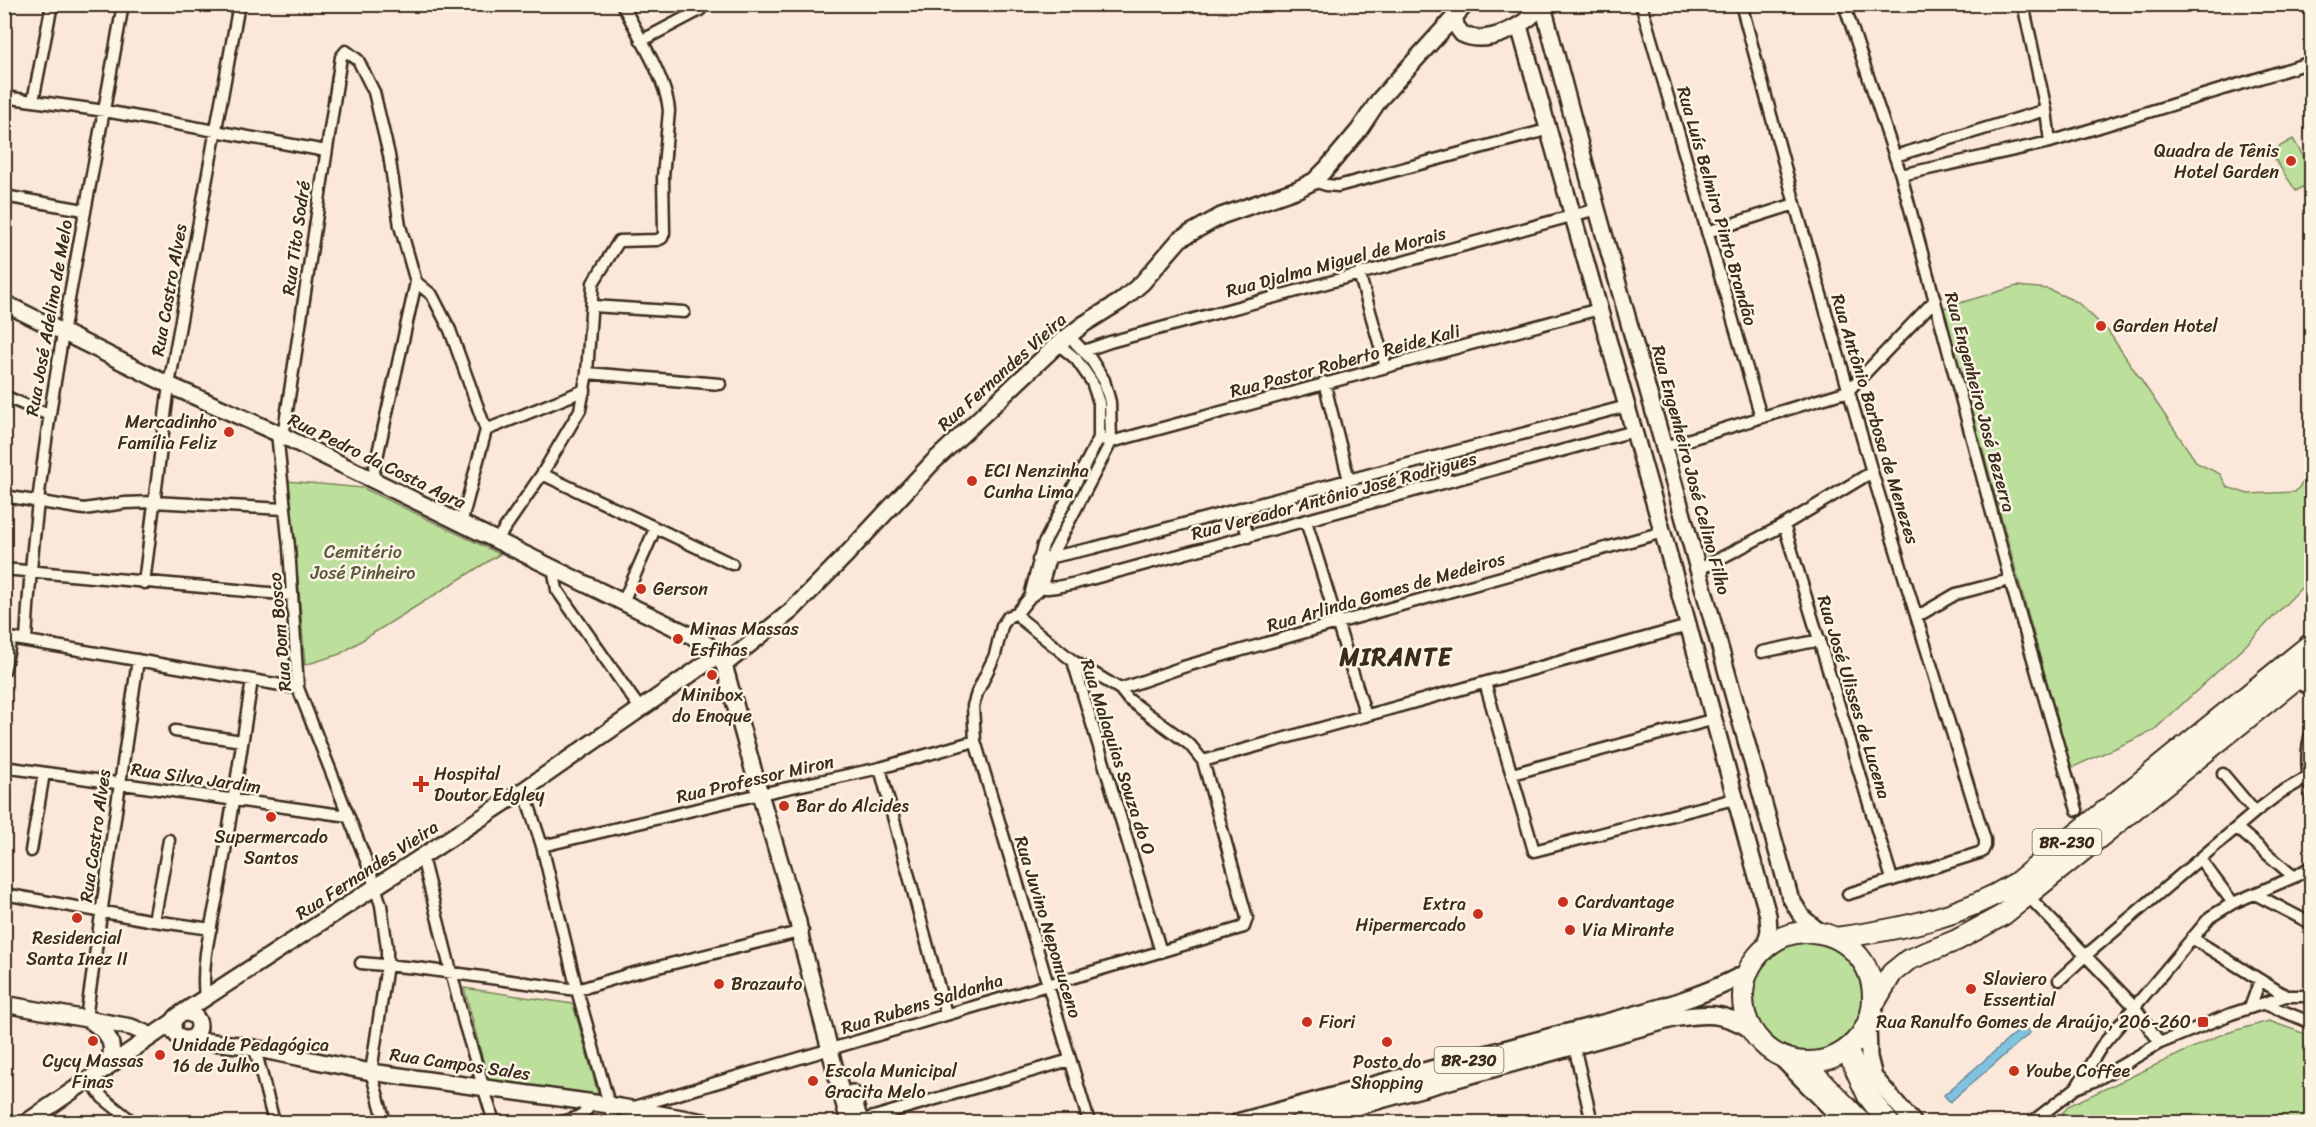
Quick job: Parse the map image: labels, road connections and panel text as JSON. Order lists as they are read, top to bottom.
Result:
{
  "streets": {
    "highway": ["BR-230"],
    "street": [
      "Rua Luís Belmiro Pinto Brandão",
      "Rua Tito Sodré",
      "Rua Djalma Miguel de Morais",
      "Rua Castro Alves",
      "Rua José Adelino de Melo",
      "Rua Pastor Roberto Reide Kali",
      "Rua Fernandes Vieira",
      "Rua Engenheiro José Bezerra",
      "Rua Antônio Barbosa de Menezes",
      "Rua Pedro da Costa Agra",
      "Rua Engenheiro José Celino Filho",
      "Rua Vereador Antônio José Rodrigues",
      "Rua Arlinda Gomes de Medeiros",
      "Rua Dom Bosco",
      "Rua José Ulisses de Lucena",
      "Rua Malaquias Souza do O",
      "Rua Silva Jardim",
      "Rua Professor Miron",
      "Rua Juvino Nepomuceno",
      "Rua Rubens Saldanha",
      "Rua Campos Sales"
    ]
  },
  "crossings": [
    ["Rua Tito Sodré", "Rua Pedro da Costa Agra"],
    ["Rua Tito Sodré", "Rua Dom Bosco"],
    ["Rua Djalma Miguel de Morais", "Rua Engenheiro José Celino Filho"],
    ["Rua Castro Alves", "Rua Pedro da Costa Agra"],
    ["Rua Castro Alves", "Rua Silva Jardim"],
    ["Rua José Adelino de Melo", "Rua Pedro da Costa Agra"],
    ["Rua Fernandes Vieira", "Rua Pedro da Costa Agra"],
    ["Rua Fernandes Vieira", "Rua Dom Bosco"],
    ["Rua Fernandes Vieira", "Rua Campos Sales"],
    ["Rua Antônio Barbosa de Menezes", "Rua José Ulisses de Lucena"],
    ["Rua Pedro da Costa Agra", "Rua Dom Bosco"],
    ["Rua Engenheiro José Celino Filho", "BR-230"],
    ["Rua Dom Bosco", "Rua Silva Jardim"],
    ["Rua Dom Bosco", "Rua Campos Sales"],
    ["Rua Malaquias Souza do O", "Rua Juvino Nepomuceno"],
    ["Rua Malaquias Souza do O", "Rua Rubens Saldanha"],
    ["Rua Professor Miron", "Rua Juvino Nepomuceno"],
    ["Rua Juvino Nepomuceno", "Rua Rubens Saldanha"],
    ["Rua Rubens Saldanha", "Rua Campos Sales"]
  ],
  "districts": ["MIRANTE"],
  "parks": ["Cemitério José Pinheiro"],
  "places": {
    "other": [
      "Quadra de Tênis Hotel Garden",
      "Garden Hotel",
      "Mercadinho Família Feliz",
      "ECI Nenzinha Cunha Lima",
      "Gerson",
      "Minas Massas Esfihas",
      "Minibox do Enoque",
      "Bar do Alcides",
      "Supermercado Santos",
      "Cardvantage",
      "Extra Hipermercado",
      "Residencial Santa Inez II",
      "Via Mirante",
      "Brazauto",
      "Slaviero Essential",
      "Fiori",
      "Cycy Massas Finas",
      "Posto do Shopping",
      "Unidade Pedagógica 16 de Julho",
      "Yoube Coffee",
      "Escola Municipal Gracita Melo"
    ],
    "health": ["Hospital Doutor Edgley"],
    "transit": ["Rua Ranulfo Gomes de Araújo, 206-260"]
  }
}
